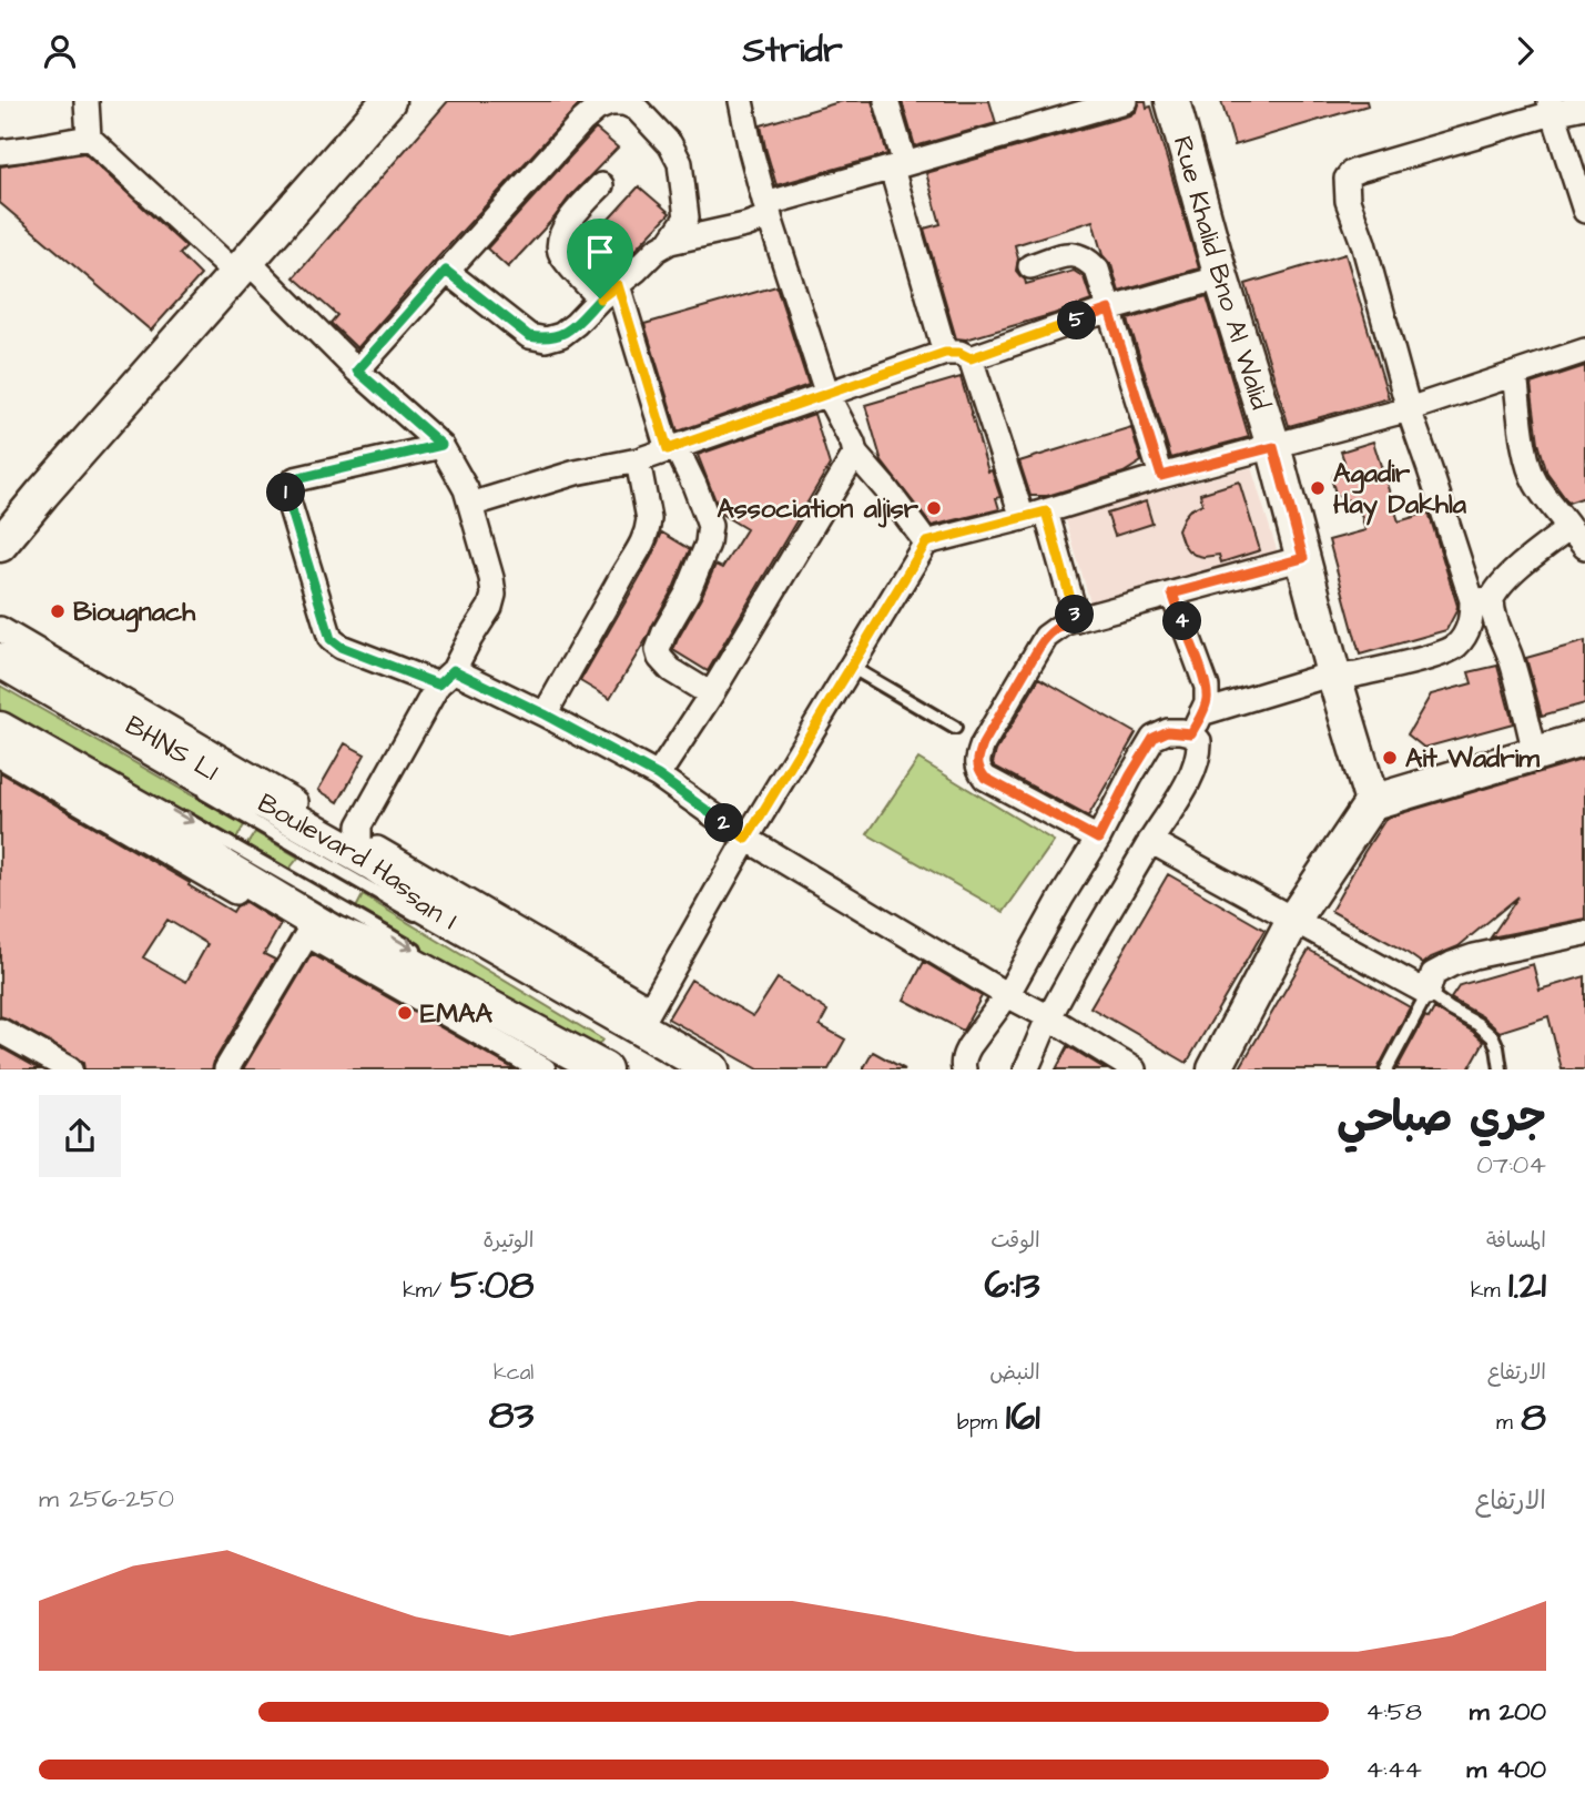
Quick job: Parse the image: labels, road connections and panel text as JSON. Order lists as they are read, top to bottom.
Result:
{
  "streets": {
    "street": ["Rue Khalid Bno Al Walid", "Boulevard Hassan I"],
    "lane": ["BHNS L1"]
  },
  "places": [
    "Agadir Hay Dakhla",
    "Association aljisr",
    "Biougnach",
    "Ait Wadrim",
    "EMAA"
  ],
  "page": {
    "header": "Stridr",
    "pins": [
      "5",
      "1",
      "3",
      "4",
      "2"
    ],
    "heading": ["جري صباحي", "07:04"],
    "stats": [
      ["المسافة", "1.21 km"],
      ["الوقت", "6:13"],
      ["الوتيرة", "5:08 /km"],
      ["الارتفاع", "8 m"],
      ["النبض", "161 bpm"],
      ["kcal", "83"]
    ],
    "chart": ["الارتفاع", "250–256 m"],
    "list": [
      {
        "name": "200 m",
        "note": "4:58"
      },
      {
        "name": "400 m",
        "note": "4:44"
      }
    ]
  }
}
